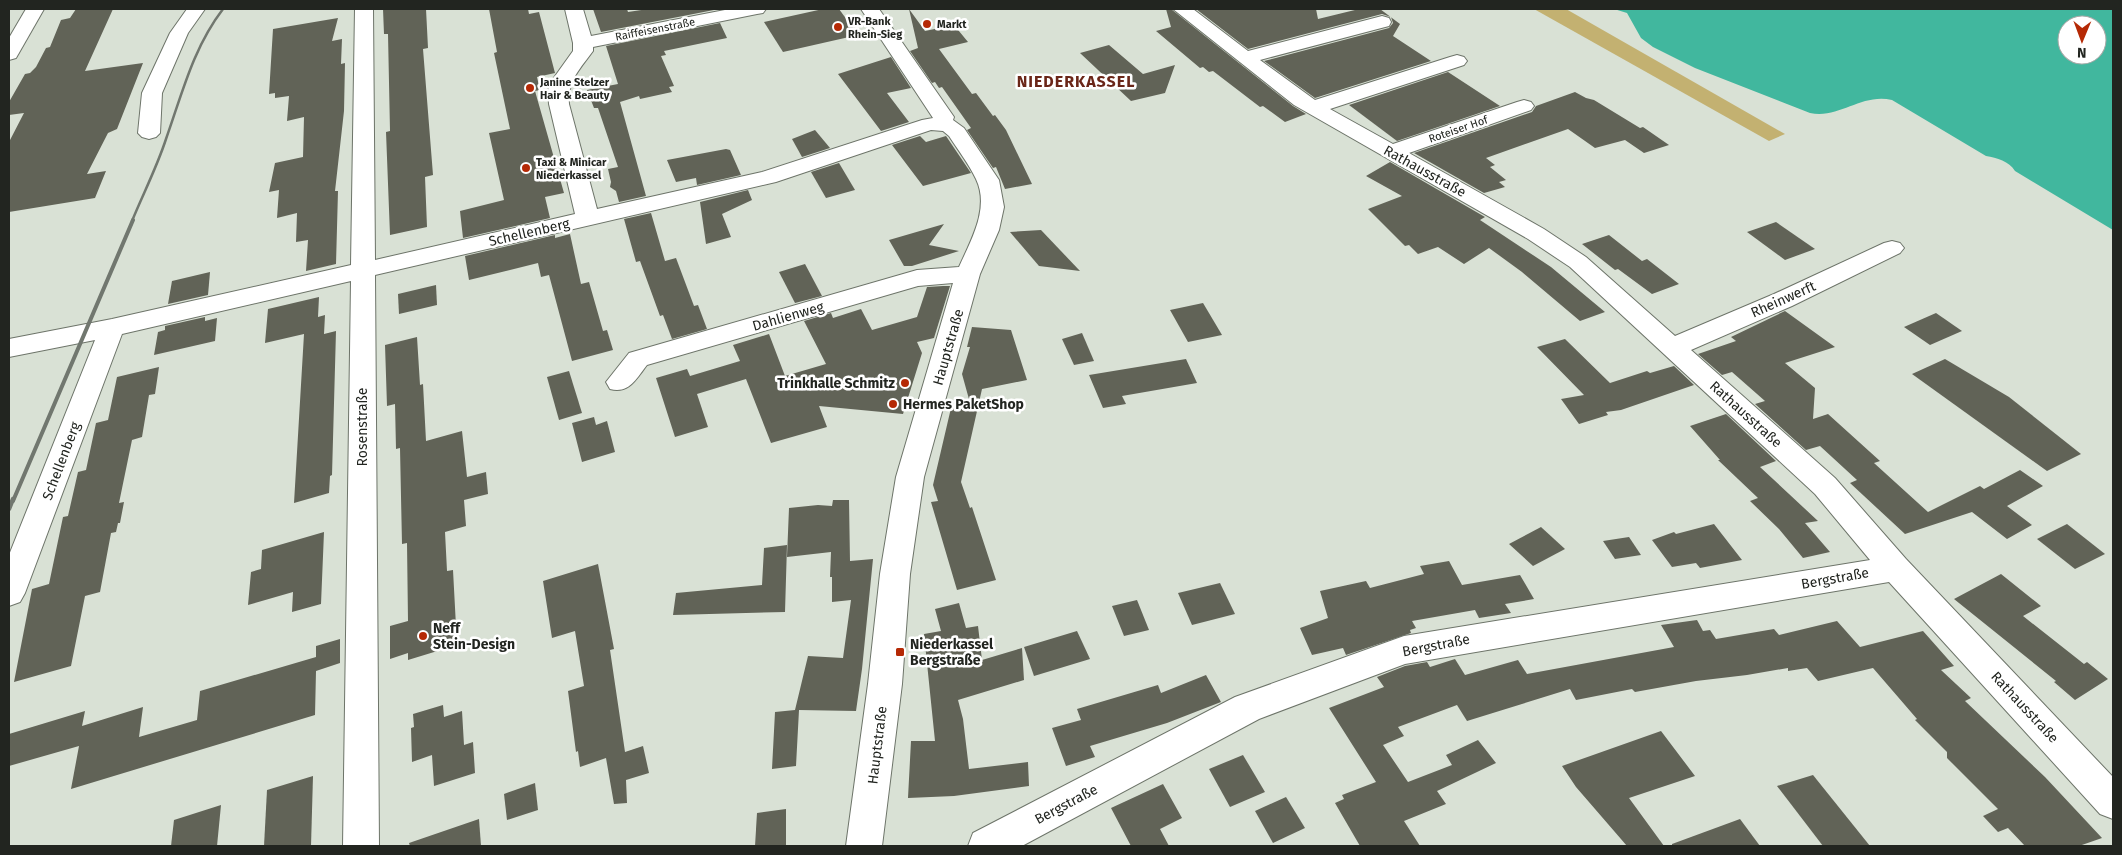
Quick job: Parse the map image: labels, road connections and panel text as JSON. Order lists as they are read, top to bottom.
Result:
{
  "streets": {
    "street": [
      "Raiffeisenstraße",
      "Roteiser Hof",
      "Rathausstraße",
      "Schellenberg",
      "Rheinwerft",
      "Dahlienweg",
      "Hauptstraße",
      "Rosenstraße",
      "Bergstraße"
    ]
  },
  "crossings": [
    ["Roteiser Hof", "Rathausstraße"],
    ["Rathausstraße", "Rheinwerft"],
    ["Rathausstraße", "Bergstraße"],
    ["Schellenberg", "Hauptstraße"],
    ["Schellenberg", "Rosenstraße"],
    ["Dahlienweg", "Hauptstraße"]
  ],
  "districts": ["NIEDERKASSEL"],
  "places": {
    "other": [
      "Markt",
      "VR-Bank Rhein-Sieg",
      "Janine Stelzer Hair & Beauty",
      "Taxi & Minicar Niederkassel",
      "Trinkhalle Schmitz",
      "Hermes PaketShop",
      "Neff Stein-Design"
    ],
    "transit": ["Niederkassel Bergstraße"]
  },
  "north": "bottom"
}
